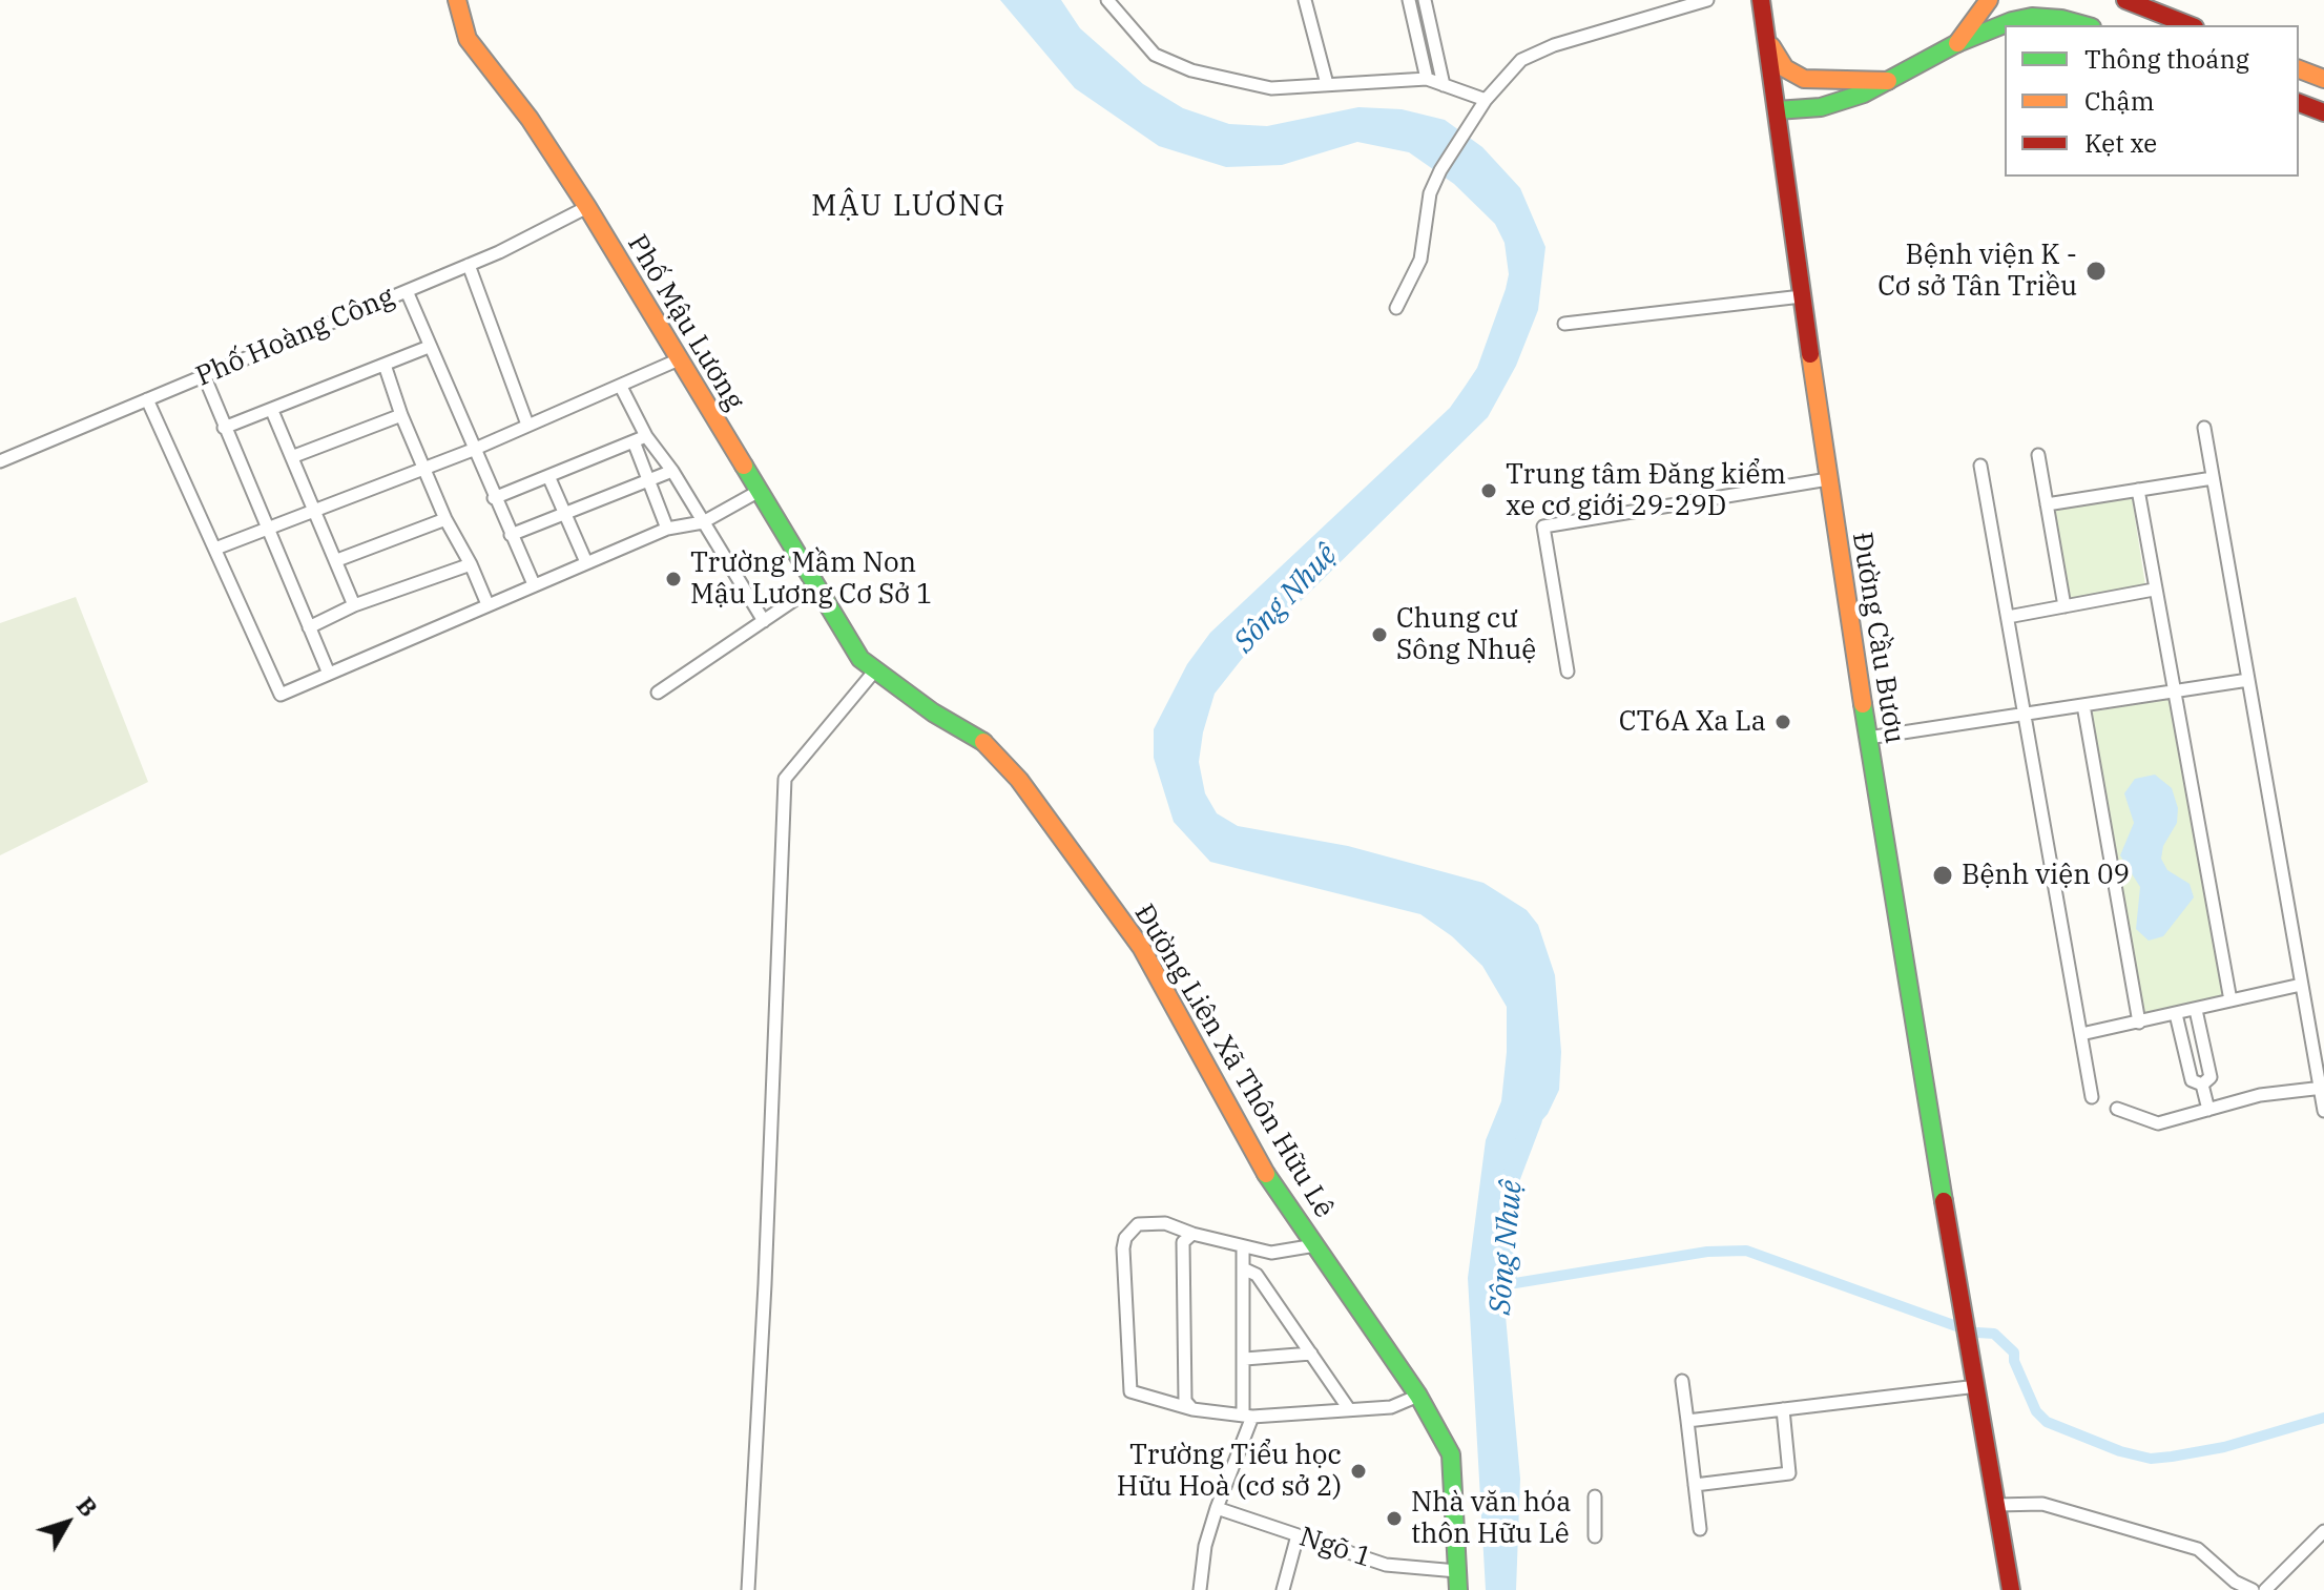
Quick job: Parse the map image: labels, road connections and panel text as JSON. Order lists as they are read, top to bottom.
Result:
{
  "streets": {
    "main road": ["Phố Mậu Lương", "Đường Cầu Bươu", "Đường Liên Xã Thôn Hữu Lê"],
    "street": ["Phố Hoàng Công", "Ngõ 1"]
  },
  "crossings": [
    ["Phố Mậu Lương", "Phố Hoàng Công"],
    ["Phố Mậu Lương", "Đường Liên Xã Thôn Hữu Lê"],
    ["Đường Liên Xã Thôn Hữu Lê", "Ngõ 1"]
  ],
  "districts": ["MẬU LƯƠNG"],
  "water": ["Sông Nhuệ"],
  "places": [
    "Bệnh viện K - Cơ sở Tân Triều",
    "Trung tâm Đăng kiểm xe cơ giới 29-29D",
    "Trường Mầm Non Mậu Lương Cơ Sở 1",
    "Chung cư Sông Nhuệ",
    "CT6A Xa La",
    "Bệnh viện 09",
    "Trường Tiểu học Hữu Hoà (cơ sở 2)",
    "Nhà văn hóa thôn Hữu Lê"
  ],
  "legend": ["Thông thoáng", "Chậm", "Kẹt xe"],
  "north": "top right"
}
